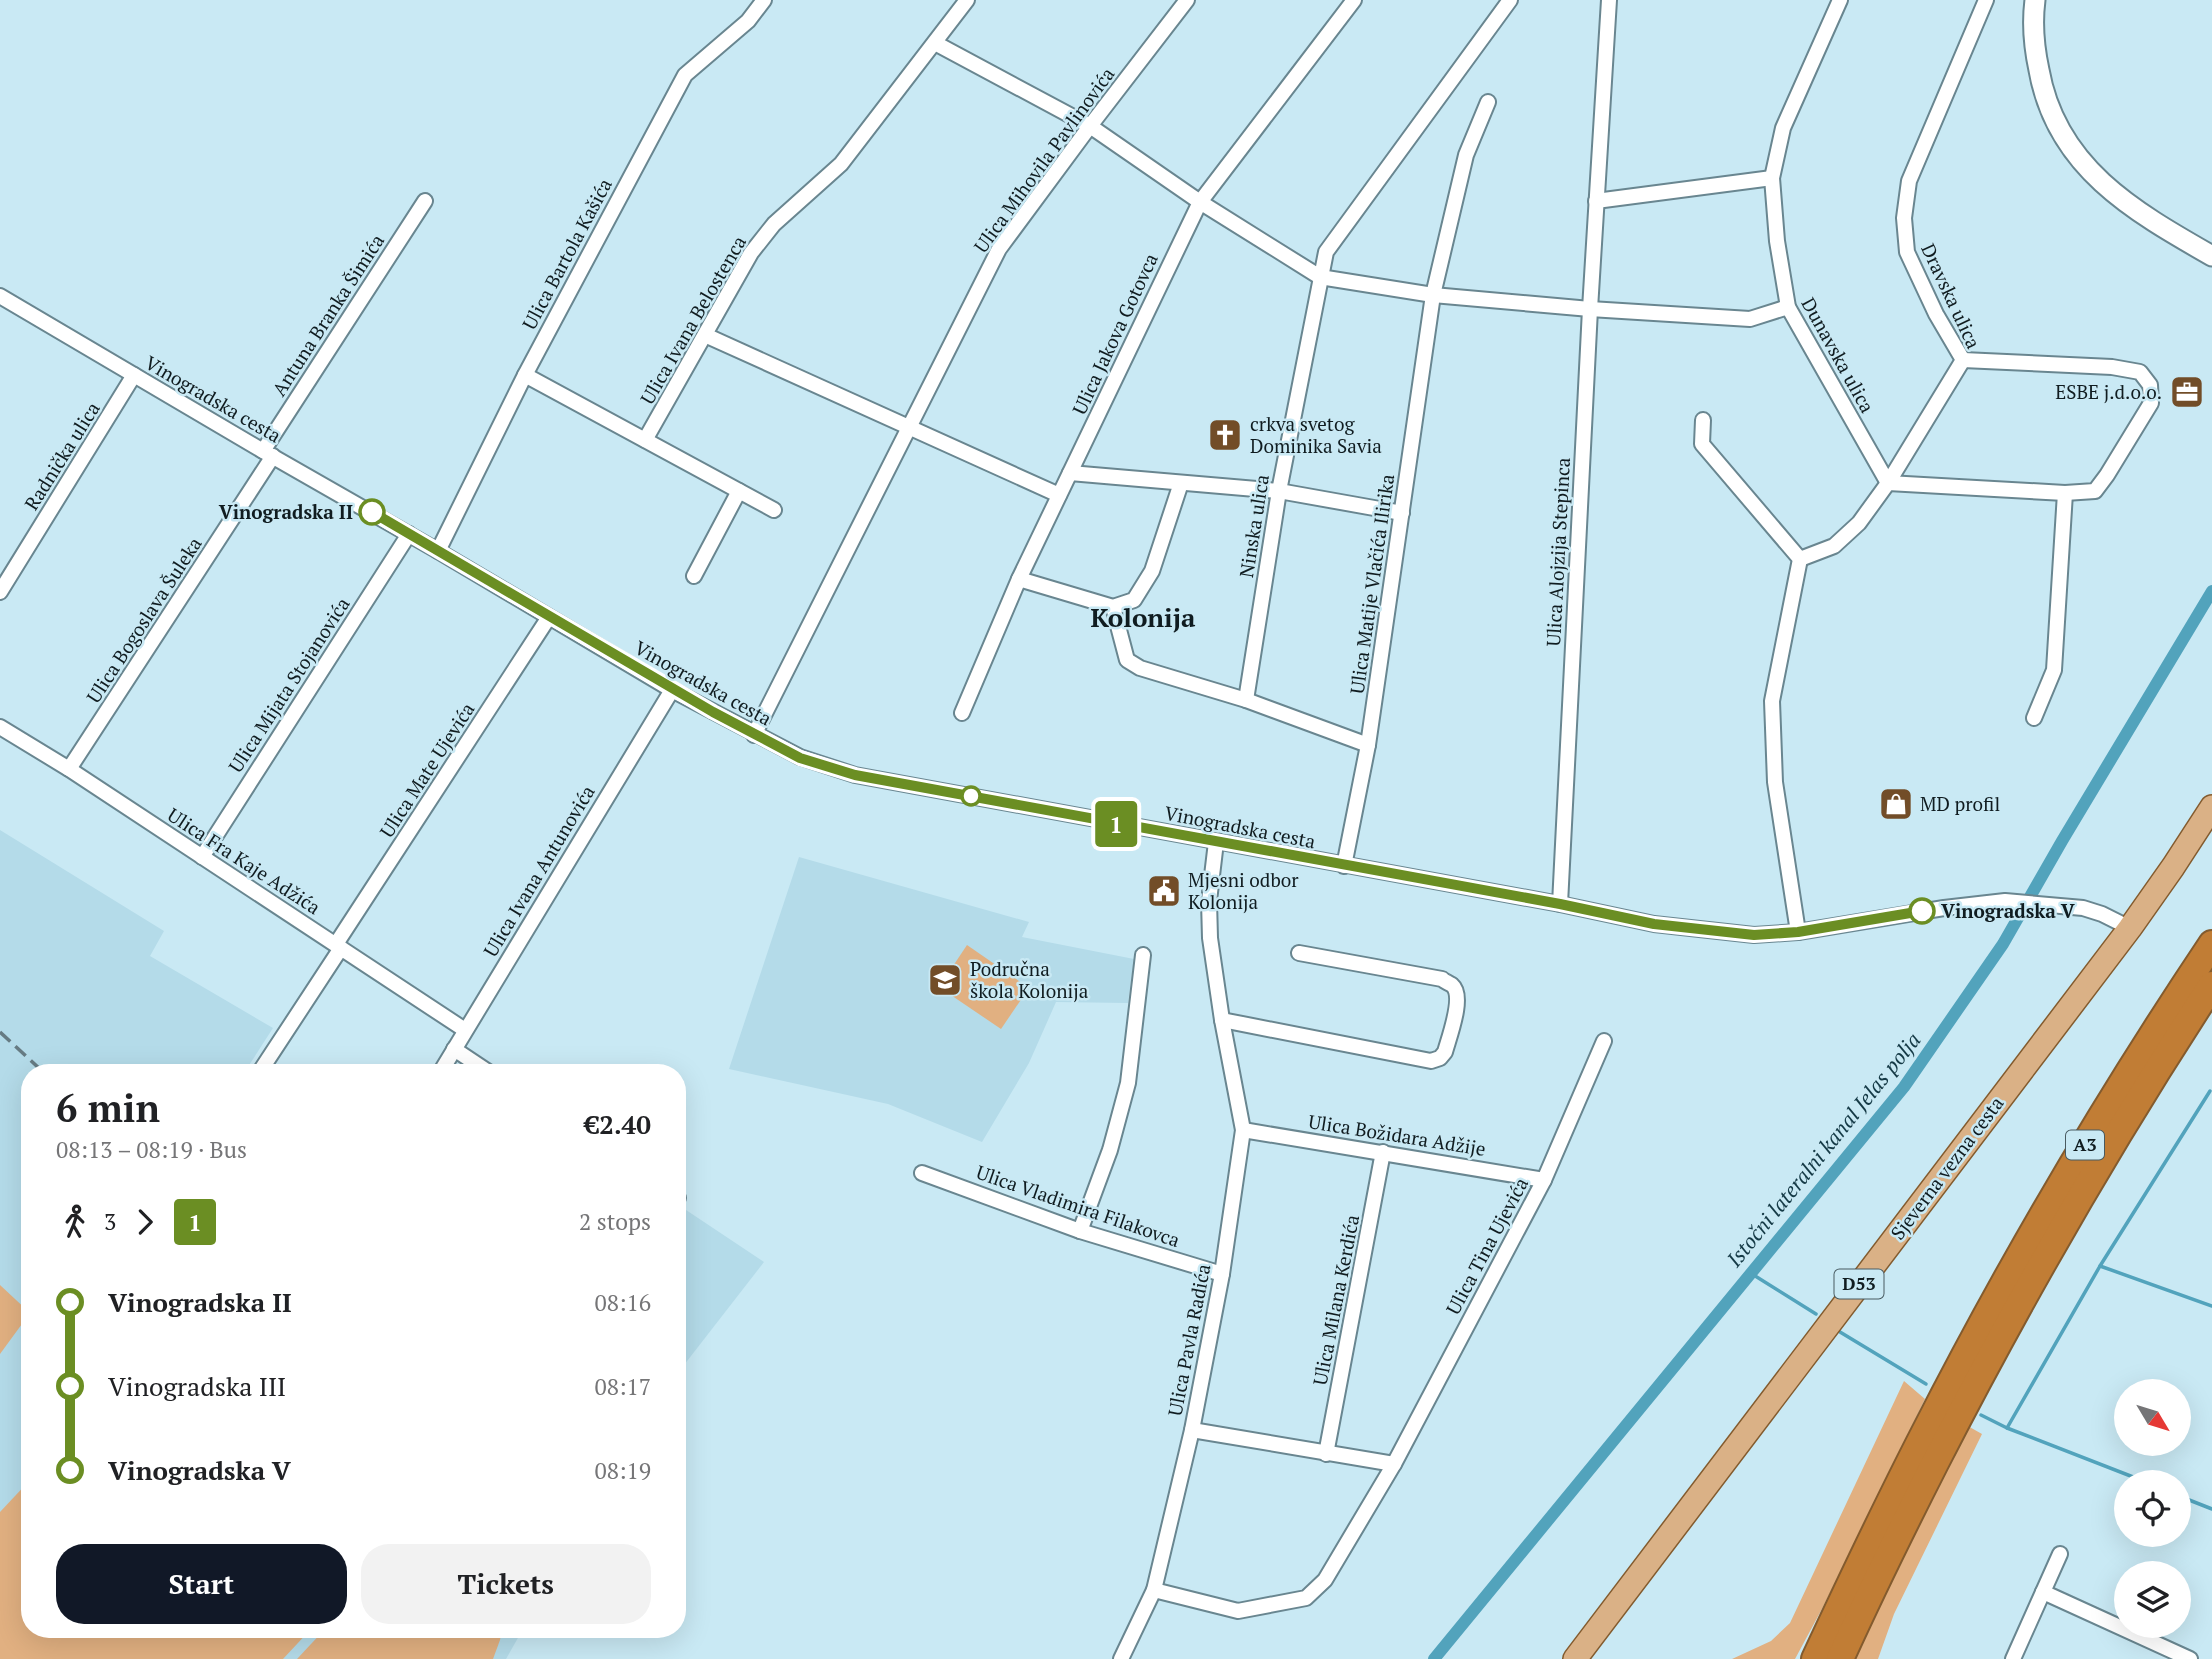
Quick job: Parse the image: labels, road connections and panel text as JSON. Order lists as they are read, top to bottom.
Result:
{
  "streets": {
    "highway": ["A3"],
    "main road": ["Sjeverna vezna cesta", "D53"],
    "street": [
      "Ulica Mihovila Pavlinovića",
      "Ulica Bartola Kašića",
      "Dravska ulica",
      "Antuna Branka Šimića",
      "Ulica Ivana Belostenca",
      "Ulica Jakova Gotovca",
      "Dunavska ulica",
      "Vinogradska cesta",
      "Radnička ulica",
      "Ninska ulica",
      "Ulica Alojzija Stepinca",
      "Ulica Matije Vlačića Ilirika",
      "Ulica Bogoslava Šuleka",
      "Ulica Mijata Stojanovića",
      "Ulica Mate Ujevića",
      "Ulica Fra Kaje Adžića",
      "Ulica Ivana Antunovića",
      "Ulica Božidara Adžije",
      "Ulica Vladimira Filakovca",
      "Ulica Tina Ujevića",
      "Ulica Milana Kerdića",
      "Ulica Pavla Radića"
    ]
  },
  "crossings": [
    ["Ulica Mihovila Pavlinovića", "Vinogradska cesta"],
    ["Ulica Bartola Kašića", "Vinogradska cesta"],
    ["Dravska ulica", "Dunavska ulica"],
    ["Antuna Branka Šimića", "Vinogradska cesta"],
    ["Antuna Branka Šimića", "Ulica Bogoslava Šuleka"],
    ["Vinogradska cesta", "Radnička ulica"],
    ["Vinogradska cesta", "Ulica Alojzija Stepinca"],
    ["Vinogradska cesta", "Ulica Matije Vlačića Ilirika"],
    ["Vinogradska cesta", "Ulica Bogoslava Šuleka"],
    ["Vinogradska cesta", "Ulica Mijata Stojanovića"],
    ["Vinogradska cesta", "Ulica Mate Ujevića"],
    ["Vinogradska cesta", "Ulica Ivana Antunovića"],
    ["Vinogradska cesta", "Sjeverna vezna cesta"],
    ["Vinogradska cesta", "Ulica Pavla Radića"],
    ["Ulica Bogoslava Šuleka", "Ulica Fra Kaje Adžića"],
    ["Ulica Mijata Stojanovića", "Ulica Fra Kaje Adžića"],
    ["Ulica Mate Ujevića", "Ulica Fra Kaje Adžića"],
    ["Ulica Fra Kaje Adžića", "Ulica Ivana Antunovića"],
    ["Ulica Božidara Adžije", "Ulica Tina Ujevića"],
    ["Ulica Božidara Adžije", "Ulica Milana Kerdića"],
    ["Ulica Božidara Adžije", "Ulica Pavla Radića"],
    ["Ulica Vladimira Filakovca", "Ulica Pavla Radića"],
    ["Ulica Tina Ujevića", "Ulica Pavla Radića"]
  ],
  "districts": ["Kolonija"],
  "water": ["Istočni lateralni kanal Jelas polja"],
  "places": {
    "office": ["ESBE j.d.o.o."],
    "church": ["crkva svetog Dominika Savia"],
    "other": ["Vinogradska II", "Vinogradska V"],
    "shop": ["MD profil"],
    "public building": ["Mjesni odbor Kolonija"],
    "school or university": ["Područna škola Kolonija"]
  },
  "lines": ["bus line 1"],
  "north": "bottom right",
  "page": {
    "on_map": "1",
    "heading": ["6 min", "08:13 – 08:19 · Bus", "€2.40"],
    "legs": ["3", "1", "2 stops"],
    "list": [
      {
        "name": "Vinogradska II",
        "value": "08:16"
      },
      {
        "name": "Vinogradska III",
        "value": "08:17"
      },
      {
        "name": "Vinogradska V",
        "value": "08:19"
      }
    ],
    "buttons": ["Start", "Tickets"]
  }
}
